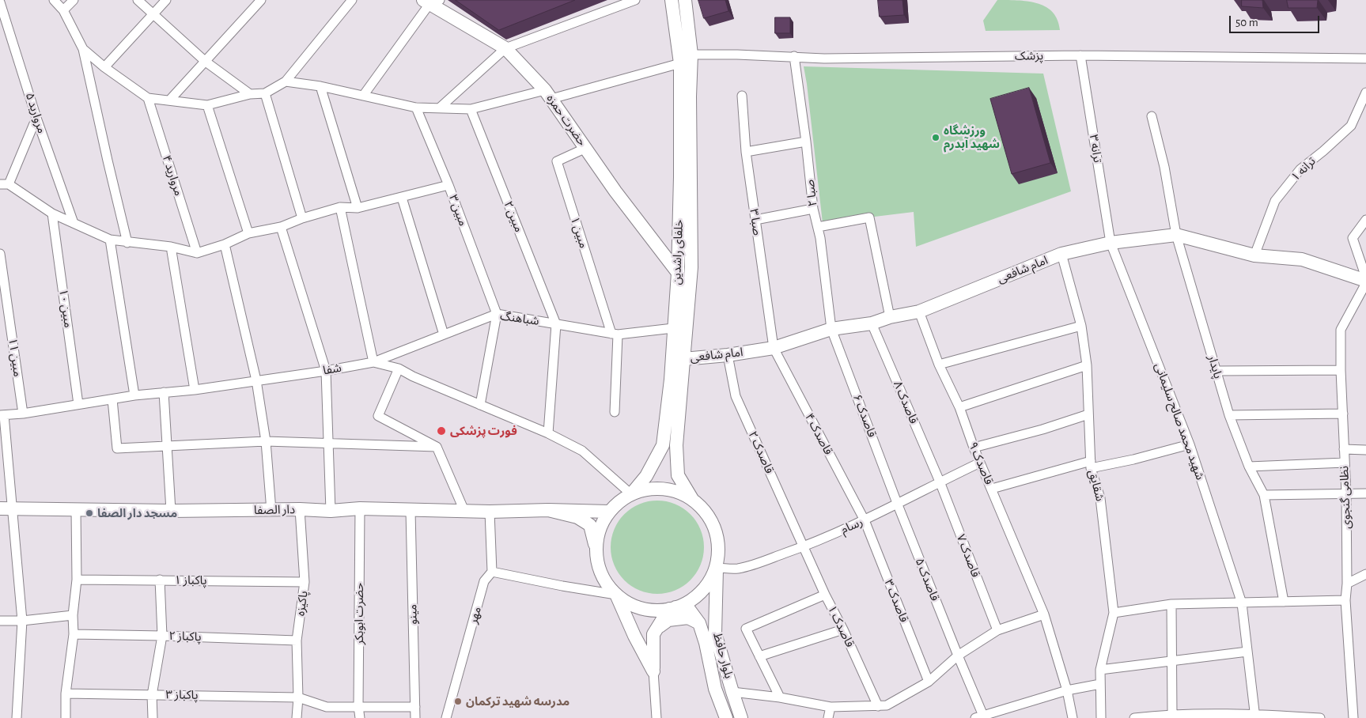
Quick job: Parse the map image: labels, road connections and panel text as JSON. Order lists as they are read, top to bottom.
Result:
{
  "streets": {
    "main road": [
      "حضرت حمزه",
      "خلفای راشدین",
      "امام شافعی",
      "دار الصفا",
      "بلوار حافظ"
    ],
    "street": [
      "پزشک",
      "مروارید ۵",
      "ترانه ۳",
      "ترانه ۱",
      "مروارید ۴",
      "صبا ۲",
      "مبین ۳",
      "مبین ۲",
      "صبا ۳",
      "مبین ۱",
      "مبین ۱۰",
      "شباهنگ",
      "مبین ۱۱",
      "پایدار",
      "شفا",
      "قاصدک ۸",
      "قاصدک ۶",
      "شهید محمد صالح سلیمانی",
      "قاصدک ۴",
      "قاصدک ۲",
      "قاصدک ۹",
      "شقایق",
      "نظامی گنجوی",
      "رسام",
      "قاصدک ۷",
      "قاصدک ۵",
      "پاکباز ۱",
      "قاصدک ۳",
      "پاکیزه",
      "حضرت ابوبکر",
      "مینو",
      "مهر",
      "قاصدک ۱",
      "پاکباز ۲",
      "پاکباز ۳"
    ]
  },
  "crossings": [
    ["پزشک", "ترانه ۳"],
    ["پزشک", "صبا ۲"],
    ["پزشک", "خلفای راشدین"],
    ["حضرت حمزه", "مبین ۱"],
    ["حضرت حمزه", "خلفای راشدین"],
    ["ترانه ۳", "امام شافعی"],
    ["ترانه ۳", "شهید محمد صالح سلیمانی"],
    ["ترانه ۱", "امام شافعی"],
    ["صبا ۲", "امام شافعی"],
    ["صبا ۲", "قاصدک ۶"],
    ["مبین ۳", "شباهنگ"],
    ["مبین ۲", "شباهنگ"],
    ["صبا ۳", "امام شافعی"],
    ["صبا ۳", "قاصدک ۴"],
    ["مبین ۱", "شباهنگ"],
    ["خلفای راشدین", "امام شافعی"],
    ["خلفای راشدین", "شباهنگ"],
    ["خلفای راشدین", "شفا"],
    ["خلفای راشدین", "رسام"],
    ["خلفای راشدین", "بلوار حافظ"],
    ["امام شافعی", "پایدار"],
    ["امام شافعی", "قاصدک ۸"],
    ["امام شافعی", "قاصدک ۶"],
    ["امام شافعی", "شهید محمد صالح سلیمانی"],
    ["امام شافعی", "قاصدک ۴"],
    ["امام شافعی", "قاصدک ۲"],
    ["امام شافعی", "قاصدک ۹"],
    ["امام شافعی", "شقایق"],
    ["امام شافعی", "نظامی گنجوی"],
    ["مبین ۱۰", "شفا"],
    ["شباهنگ", "شفا"],
    ["مبین ۱۱", "شفا"],
    ["شفا", "رسام"],
    ["شفا", "بلوار حافظ"],
    ["قاصدک ۸", "رسام"],
    ["قاصدک ۸", "قاصدک ۷"],
    ["قاصدک ۶", "رسام"],
    ["قاصدک ۶", "قاصدک ۵"],
    ["قاصدک ۴", "رسام"],
    ["قاصدک ۴", "قاصدک ۳"],
    ["قاصدک ۲", "رسام"],
    ["قاصدک ۲", "قاصدک ۱"],
    ["قاصدک ۹", "رسام"],
    ["دار الصفا", "پاکیزه"],
    ["دار الصفا", "حضرت ابوبکر"],
    ["دار الصفا", "مینو"],
    ["رسام", "قاصدک ۷"],
    ["رسام", "قاصدک ۵"],
    ["رسام", "قاصدک ۳"],
    ["رسام", "قاصدک ۱"],
    ["رسام", "بلوار حافظ"],
    ["پاکباز ۱", "پاکیزه"],
    ["پاکیزه", "پاکباز ۲"],
    ["پاکیزه", "پاکباز ۳"],
    ["حضرت ابوبکر", "پاکباز ۳"],
    ["مینو", "پاکباز ۳"]
  ],
  "places": [
    "ورزشگاه شهید آبدرم",
    "فورت پزشکی",
    "مسجد دار الصفا",
    "مدرسه شهید ترکمان"
  ],
  "scale_bar": "50 m"
}
